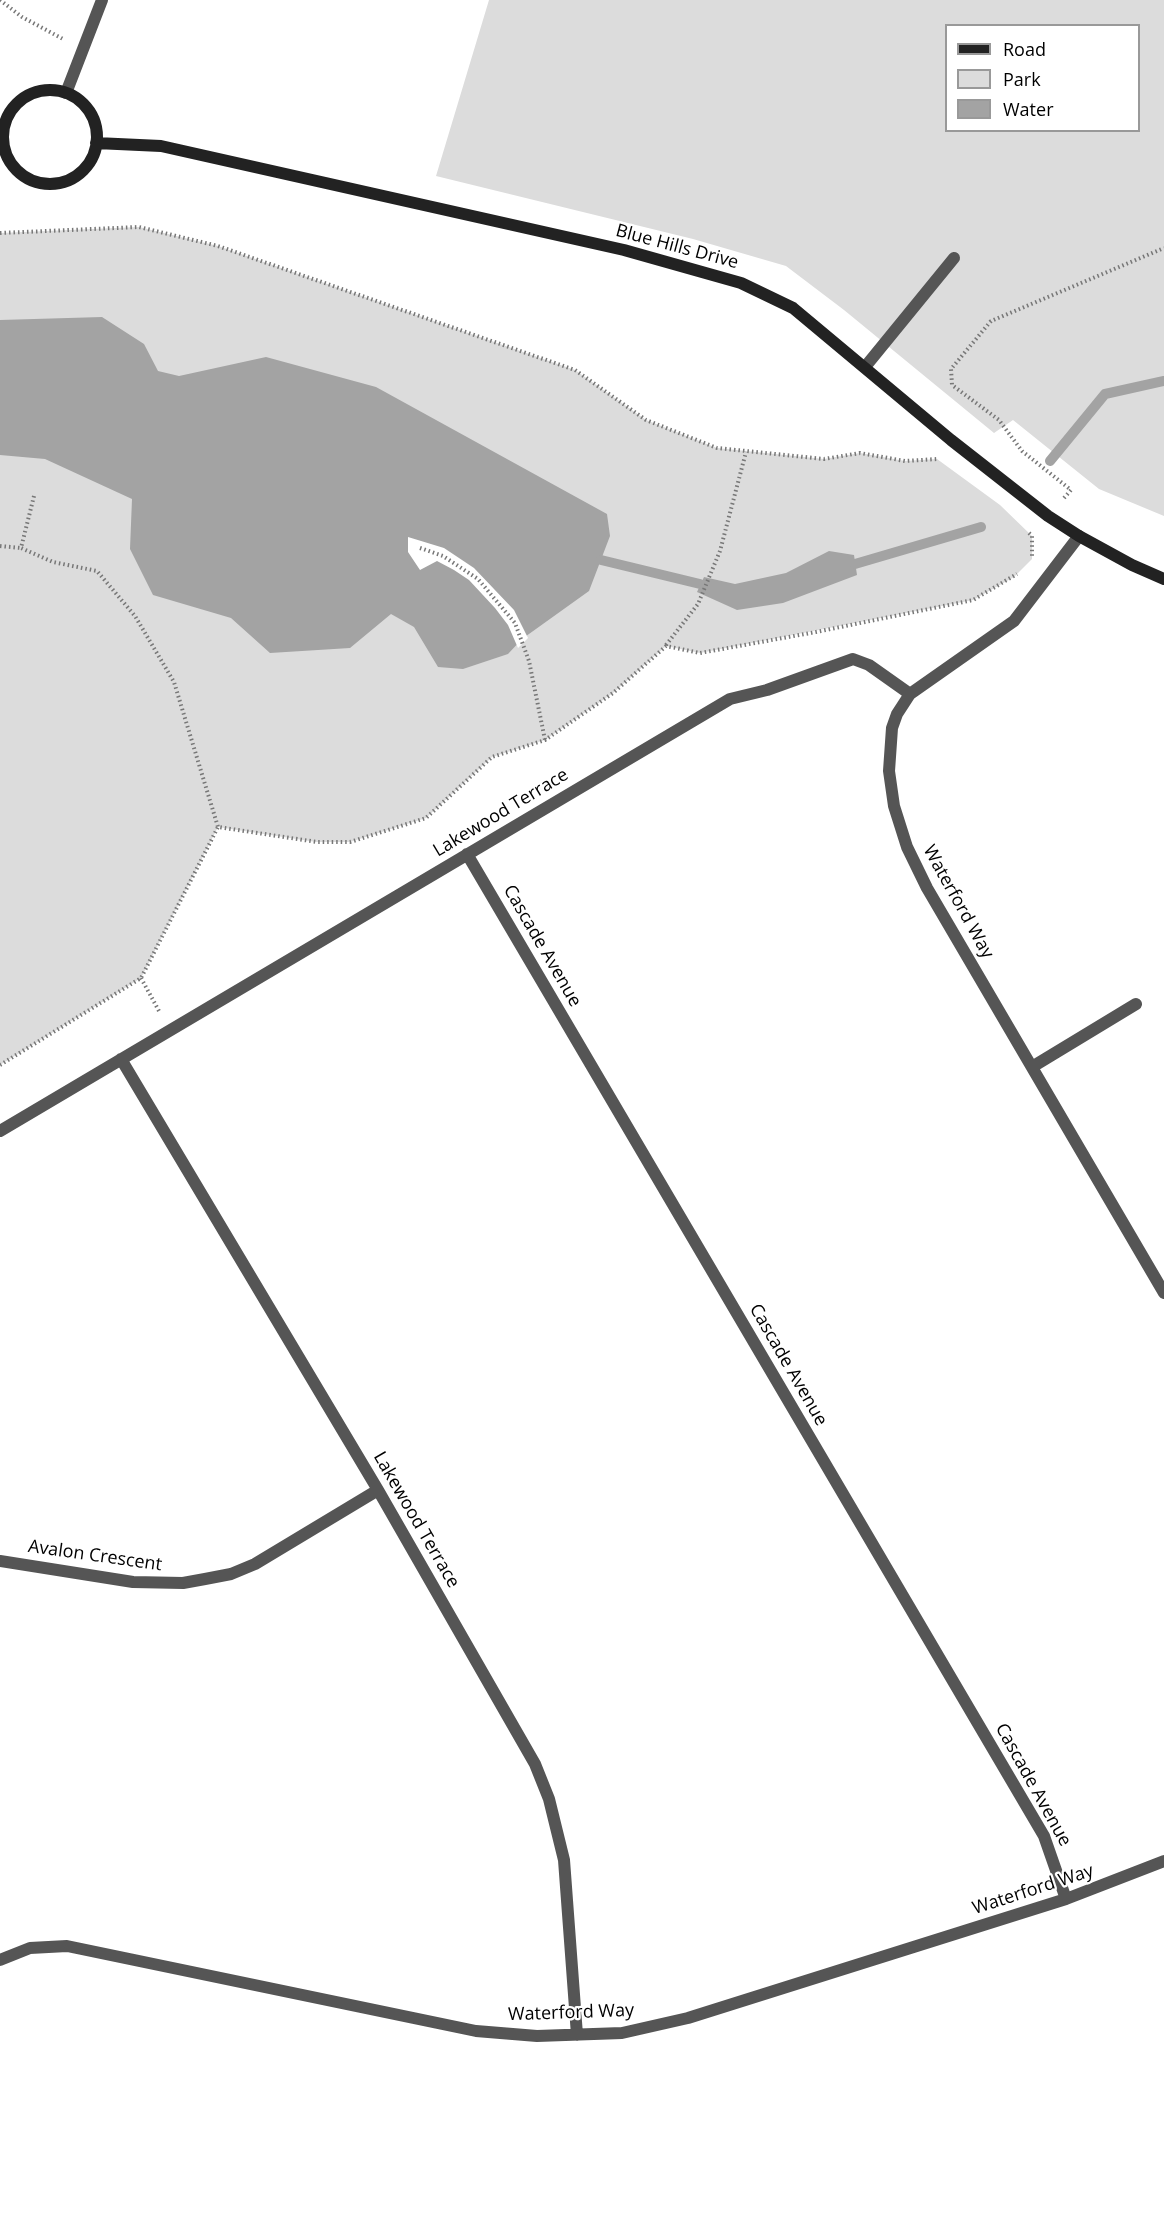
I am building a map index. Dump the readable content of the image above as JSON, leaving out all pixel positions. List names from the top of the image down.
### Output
{
  "streets": {
    "street": [
      "Blue Hills Drive",
      "Lakewood Terrace",
      "Waterford Way",
      "Cascade Avenue",
      "Avalon Crescent"
    ]
  },
  "crossings": [
    ["Blue Hills Drive", "Waterford Way"],
    ["Lakewood Terrace", "Waterford Way"],
    ["Lakewood Terrace", "Cascade Avenue"],
    ["Lakewood Terrace", "Avalon Crescent"],
    ["Waterford Way", "Cascade Avenue"]
  ],
  "legend": ["Road", "Park", "Water"]
}
